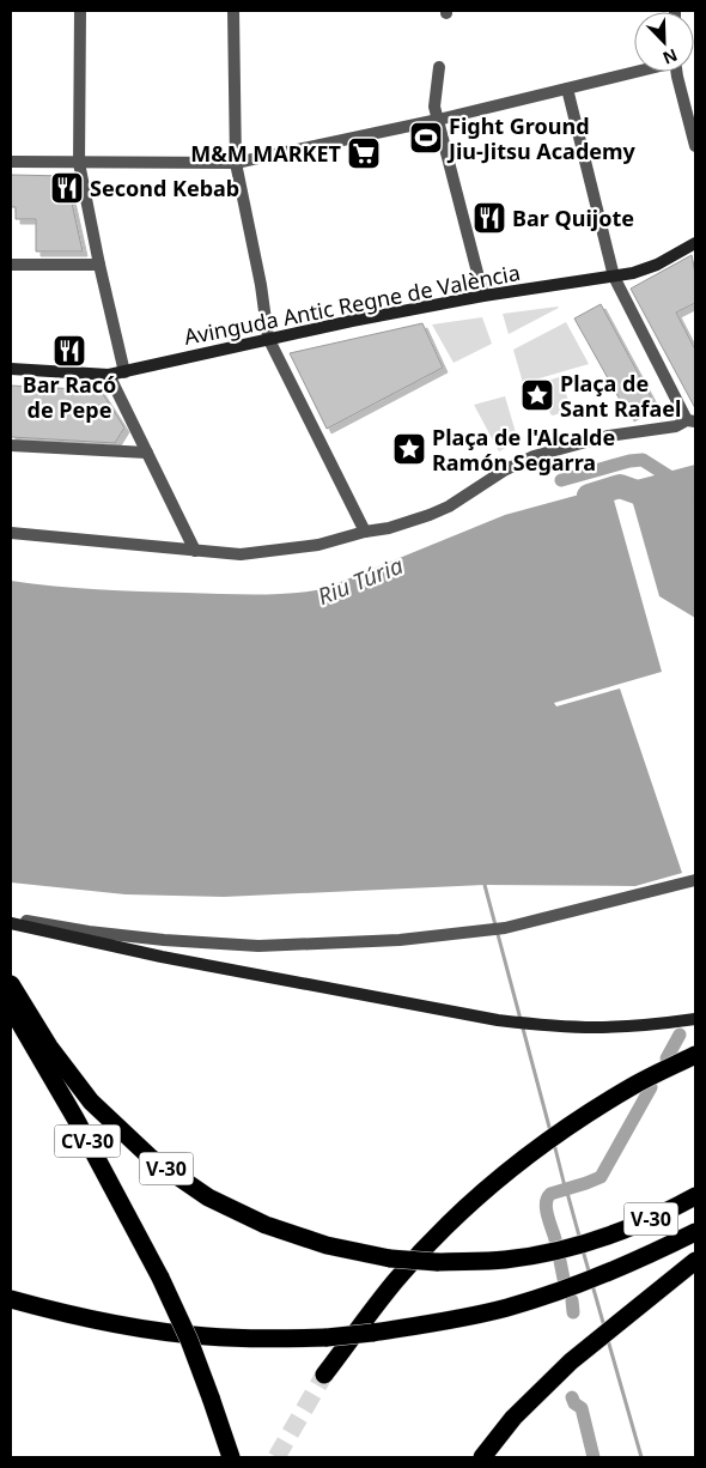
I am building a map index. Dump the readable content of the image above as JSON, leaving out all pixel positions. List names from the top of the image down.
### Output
{
  "streets": {
    "highway": ["CV-30", "V-30"],
    "street": ["Avinguda Antic Regne de València"]
  },
  "water": ["Riu Túria"],
  "places": {
    "sports": ["Fight Ground Jiu-Jitsu Academy"],
    "supermarket": ["M&M MARKET"],
    "restaurant": ["Second Kebab", "Bar Quijote", "Bar Racó de Pepe"],
    "place": ["Plaça de Sant Rafael", "Plaça de l'Alcalde Ramón Segarra"]
  },
  "north": "bottom right"
}
